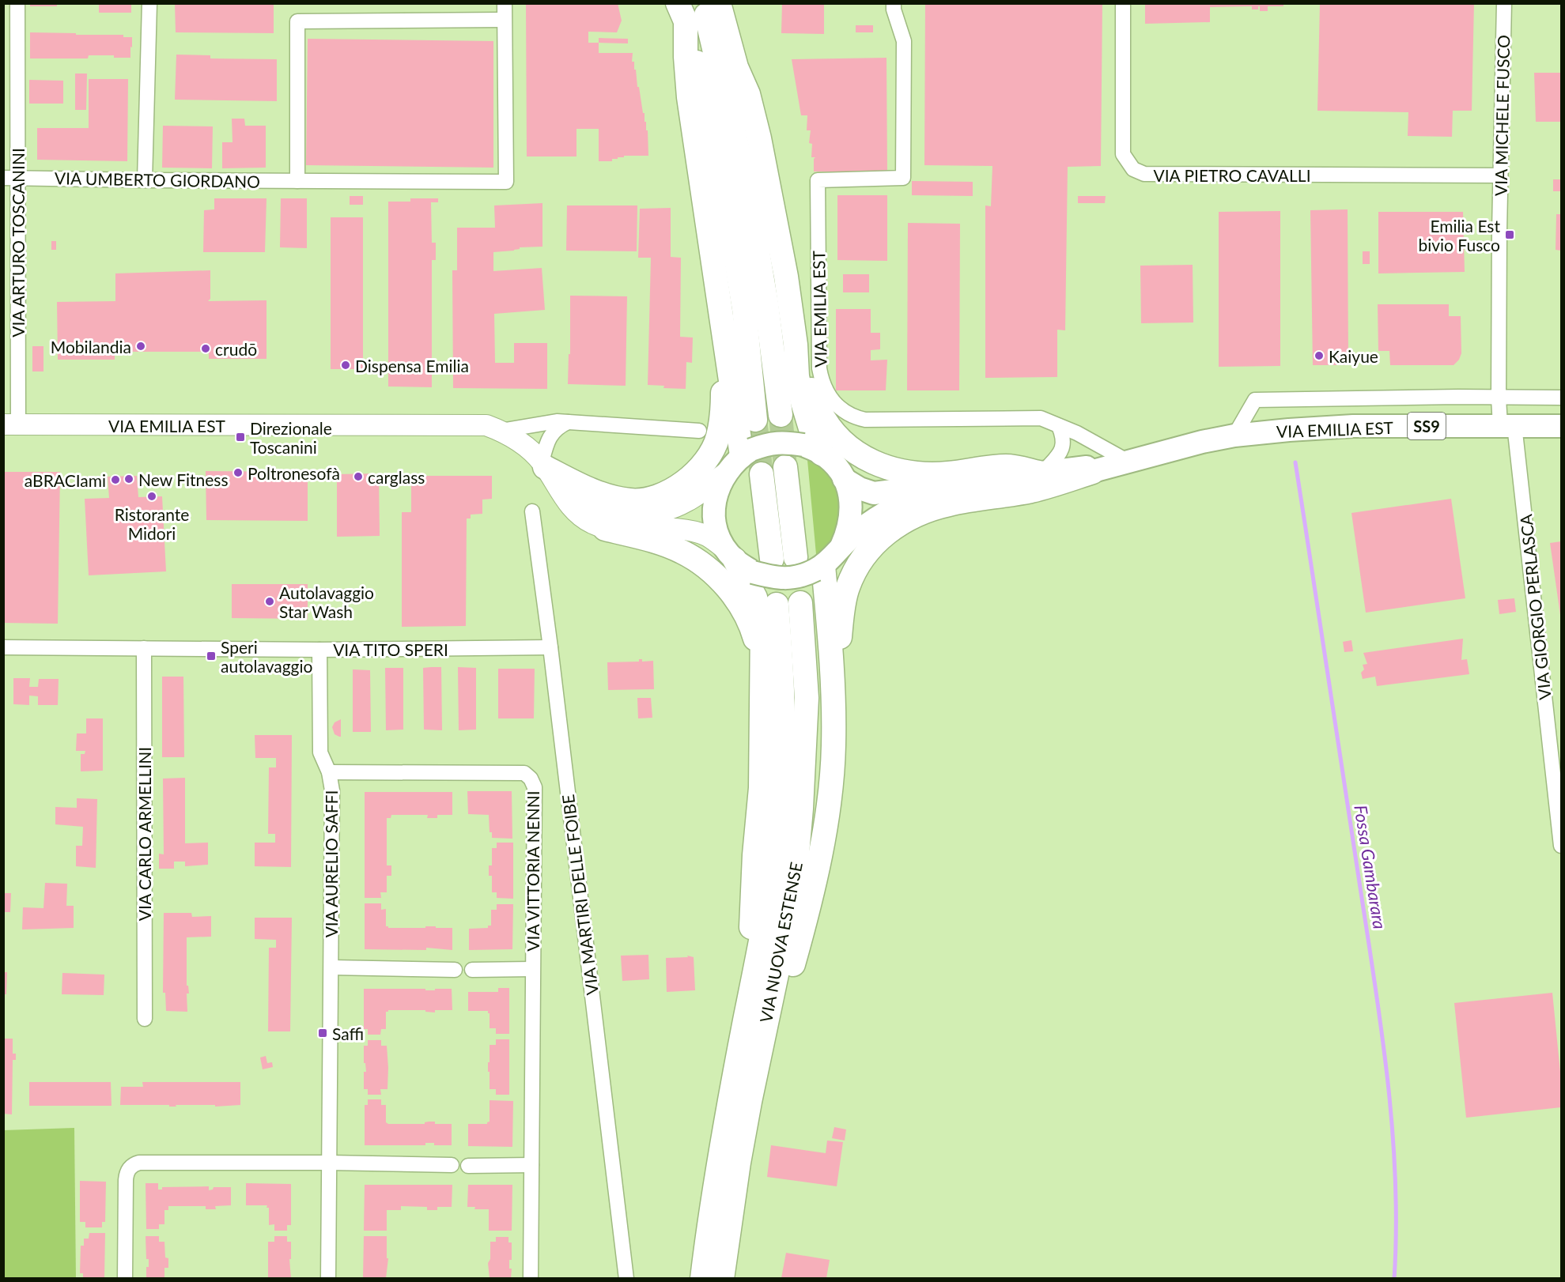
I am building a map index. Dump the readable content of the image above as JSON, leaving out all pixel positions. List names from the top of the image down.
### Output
{
  "streets": {
    "highway": ["VIA NUOVA ESTENSE"],
    "main road": ["VIA EMILIA EST", "SS9"],
    "street": [
      "VIA MICHELE FUSCO",
      "VIA PIETRO CAVALLI",
      "VIA UMBERTO GIORDANO",
      "VIA ARTURO TOSCANINI",
      "VIA GIORGIO PERLASCA",
      "VIA TITO SPERI",
      "VIA CARLO ARMELLINI",
      "VIA AURELIO SAFFI",
      "VIA VITTORIA NENNI",
      "VIA MARTIRI DELLE FOIBE"
    ]
  },
  "crossings": [
    ["VIA MICHELE FUSCO", "VIA PIETRO CAVALLI"],
    ["VIA MICHELE FUSCO", "VIA EMILIA EST"],
    ["VIA MICHELE FUSCO", "VIA GIORGIO PERLASCA"],
    ["VIA UMBERTO GIORDANO", "VIA ARTURO TOSCANINI"],
    ["VIA ARTURO TOSCANINI", "VIA EMILIA EST"],
    ["VIA EMILIA EST", "VIA GIORGIO PERLASCA"],
    ["VIA TITO SPERI", "VIA CARLO ARMELLINI"],
    ["VIA TITO SPERI", "VIA AURELIO SAFFI"],
    ["VIA TITO SPERI", "VIA MARTIRI DELLE FOIBE"],
    ["VIA AURELIO SAFFI", "VIA VITTORIA NENNI"]
  ],
  "water": ["Fossa Gambarara"],
  "places": {
    "transit": [
      "Emilia Est bivio Fusco",
      "Direzionale Toscanini",
      "Speri autolavaggio",
      "Saffi"
    ],
    "other": [
      "Mobilandia",
      "crudō",
      "Kaiyue",
      "Dispensa Emilia",
      "Poltronesofà",
      "carglass",
      "New Fitness",
      "aBRACIami",
      "Ristorante Midori",
      "Autolavaggio Star Wash"
    ]
  }
}
